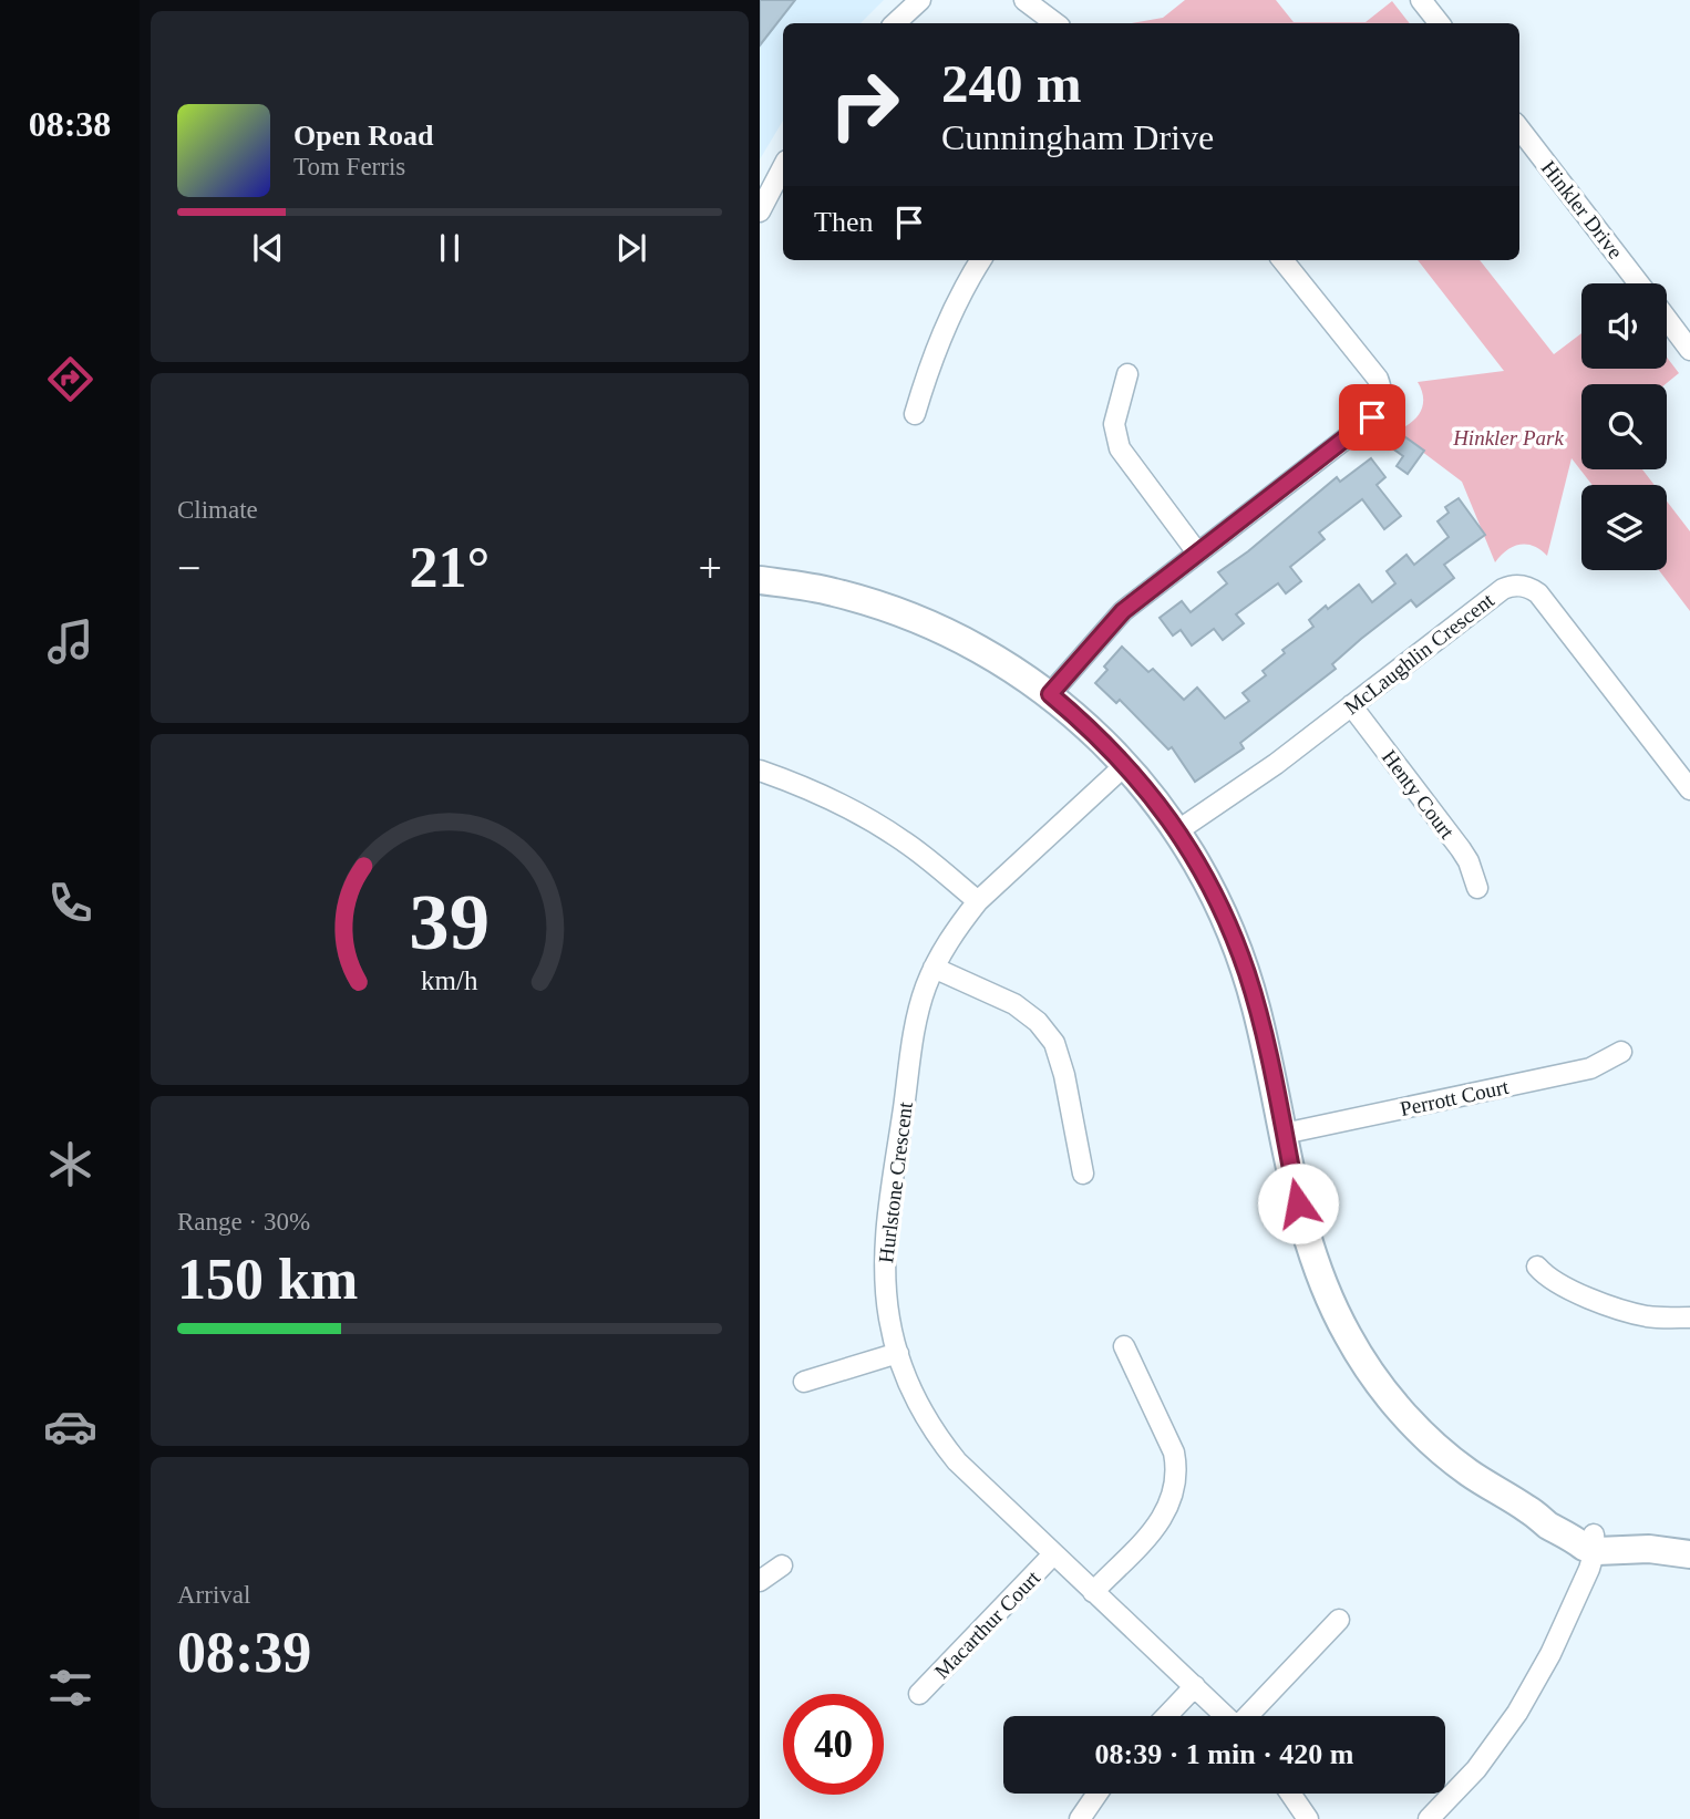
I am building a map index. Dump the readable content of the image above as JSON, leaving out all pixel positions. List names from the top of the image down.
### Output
{
  "streets": {
    "street": [
      "Hinkler Drive",
      "McLaughlin Crescent",
      "Henty Court",
      "Perrott Court",
      "Hurlstone Crescent",
      "Macarthur Court"
    ]
  },
  "crossings": [
    ["McLaughlin Crescent", "Henty Court"],
    ["Hurlstone Crescent", "Macarthur Court"]
  ],
  "parks": ["Hinkler Park"],
  "page": {
    "tabs": "08:38",
    "turn": ["240 m", "Cunningham Drive"],
    "song": ["Open Road", "Tom Ferris"],
    "then": "Then",
    "tile": [
      "Climate",
      ["Range · 30%", "150 km"],
      ["Arrival", "08:39"]
    ],
    "heat": ["−", "21°", "+"],
    "limit": "40",
    "trip": "08:39 · 1 min · 420 m",
    "gauge": ["39", "km/h"]
  }
}
